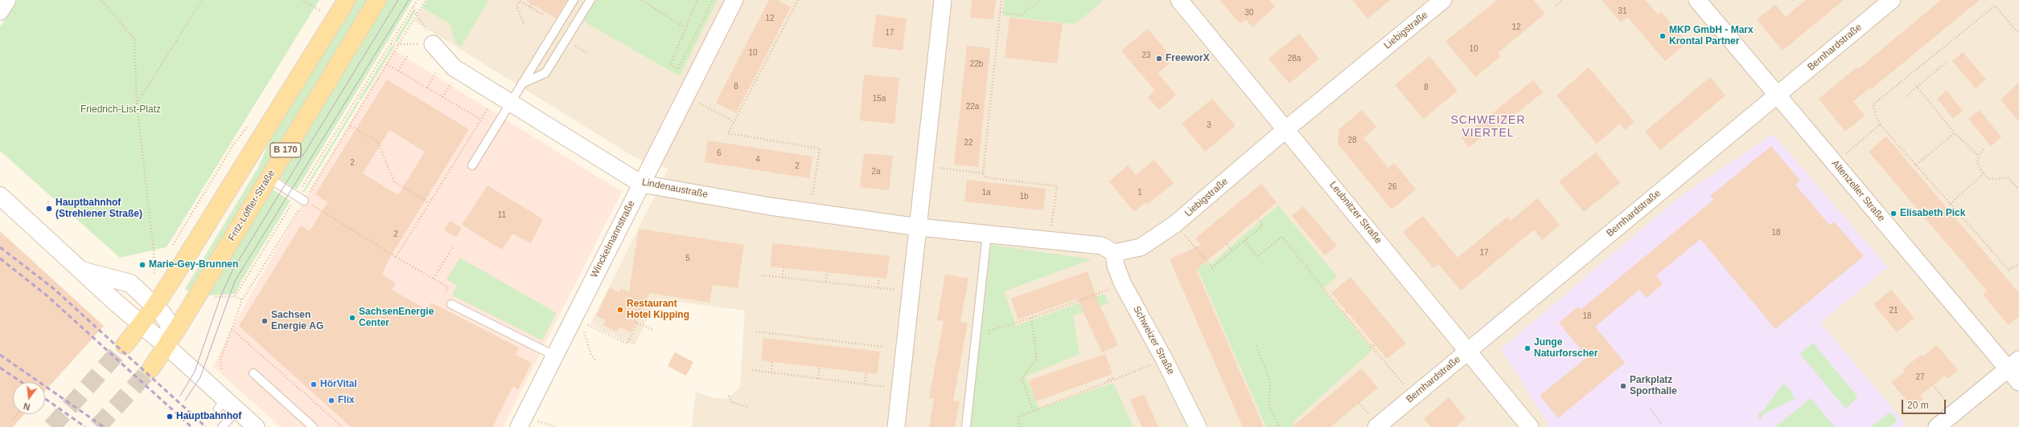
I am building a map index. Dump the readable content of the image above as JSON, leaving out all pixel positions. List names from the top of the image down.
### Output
{
  "streets": {
    "main road": ["B 170", "Fritz-Löffler-Straße"],
    "street": [
      "Liebigstraße",
      "Bernhardstraße",
      "Lindenaustraße",
      "Altenzeller Straße",
      "Leubnitzer Straße",
      "Winckelmannstraße",
      "Schweizer Straße"
    ]
  },
  "crossings": [
    ["Liebigstraße", "Leubnitzer Straße"],
    ["Liebigstraße", "Schweizer Straße"],
    ["Bernhardstraße", "Altenzeller Straße"],
    ["Bernhardstraße", "Leubnitzer Straße"],
    ["B 170", "Fritz-Löffler-Straße"],
    ["Lindenaustraße", "Winckelmannstraße"]
  ],
  "districts": ["SCHWEIZER VIERTEL"],
  "parks": ["Friedrich-List-Platz"],
  "places": [
    "MKP GmbH - Marx Krontal Partner",
    "FreeworX",
    "Hauptbahnhof (Strehlener Straße)",
    "Elisabeth Pick",
    "Marie-Gey-Brunnen",
    "Restaurant Hotel Kipping",
    "SachsenEnergie Center",
    "Sachsen Energie AG",
    "Junge Naturforscher",
    "HörVital",
    "Parkplatz Sporthalle",
    "Flix",
    "Hauptbahnhof"
  ],
  "house_numbers": [
    "31",
    "30",
    "12",
    "12",
    "17",
    "10",
    "10",
    "23",
    "28a",
    "22b",
    "8",
    "8",
    "15a",
    "22a",
    "3",
    "28",
    "22",
    "6",
    "4",
    "2",
    "2",
    "2a",
    "26",
    "1a",
    "1",
    "1b",
    "11",
    "18",
    "2",
    "17",
    "5",
    "21",
    "18",
    "27"
  ],
  "scale_bar": "20 m",
  "north": "bottom"
}
